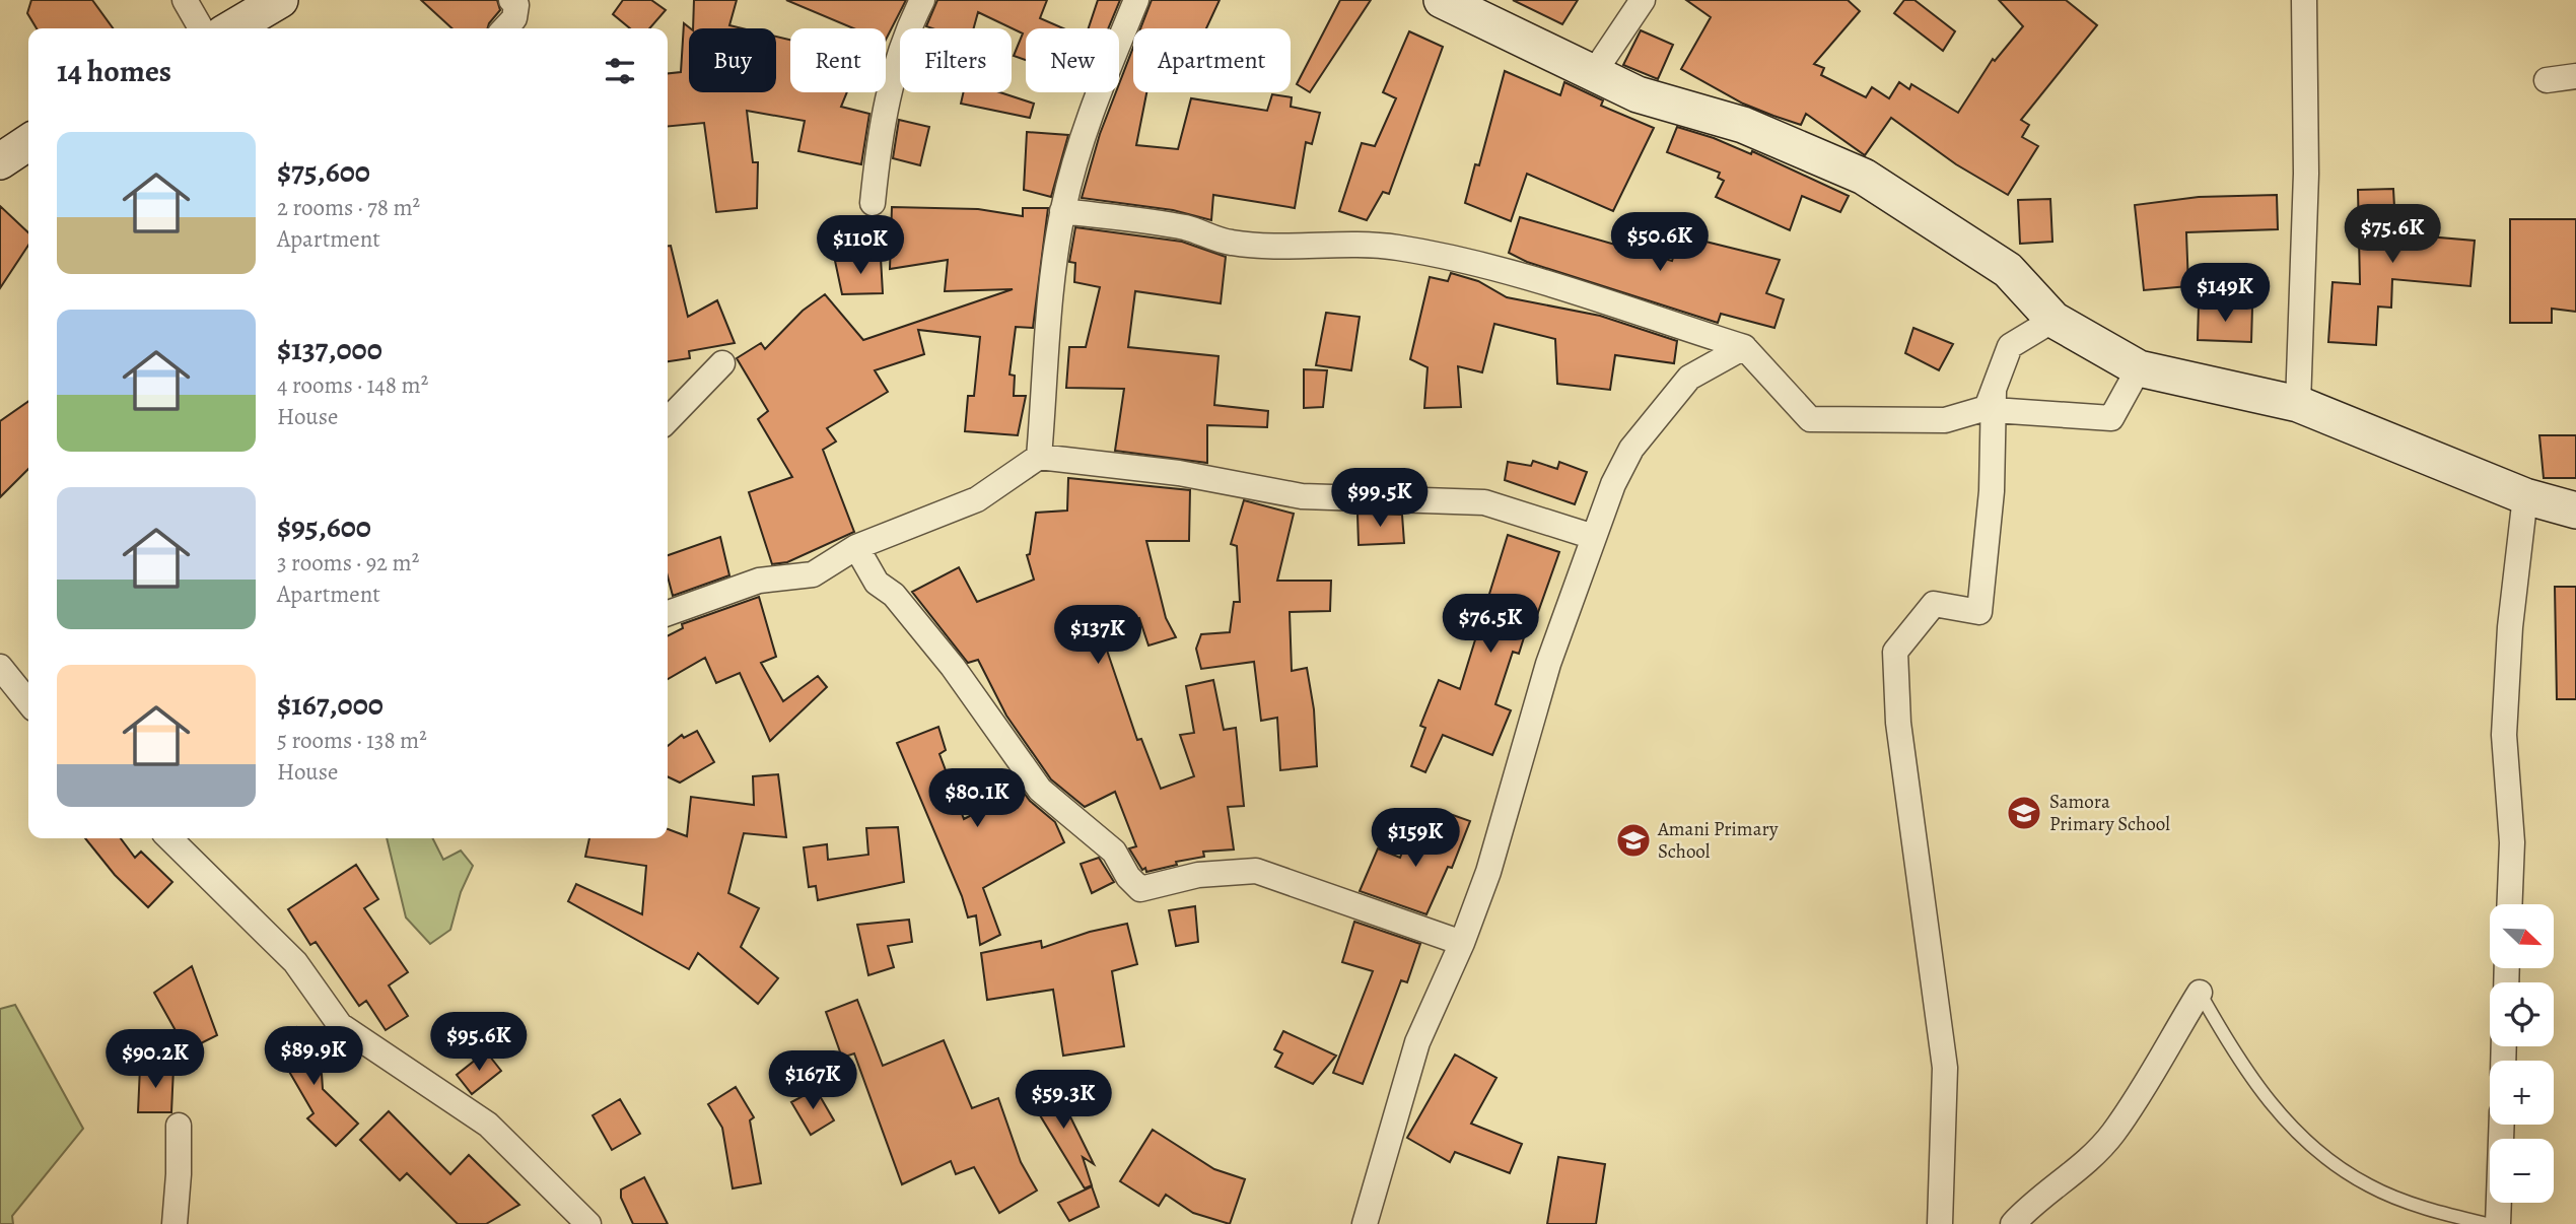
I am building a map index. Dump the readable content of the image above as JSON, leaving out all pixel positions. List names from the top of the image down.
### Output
{
  "places": {
    "school or university": ["Samora Primary School", "Amani Primary School"]
  },
  "north": "bottom right",
  "page": {
    "chip": [
      "Buy",
      "Rent",
      "Filters",
      "New",
      "Apartment"
    ],
    "heading": "14 homes",
    "list": [
      {
        "name": "$75,600",
        "note": "2 rooms · 78 m² · Apartment"
      },
      {
        "name": "$137,000",
        "note": "4 rooms · 148 m² · House"
      },
      {
        "name": "$95,600",
        "note": "3 rooms · 92 m² · Apartment"
      },
      {
        "name": "$167,000",
        "note": "5 rooms · 138 m² · House"
      }
    ],
    "price": [
      "$75.6K",
      "$50.6K",
      "$110K",
      "$149K",
      "$99.5K",
      "$76.5K",
      "$137K",
      "$80.1K",
      "$159K",
      "$95.6K",
      "$89.9K",
      "$90.2K",
      "$167K",
      "$59.3K"
    ],
    "map_buttons": ["+", "−"]
  }
}
